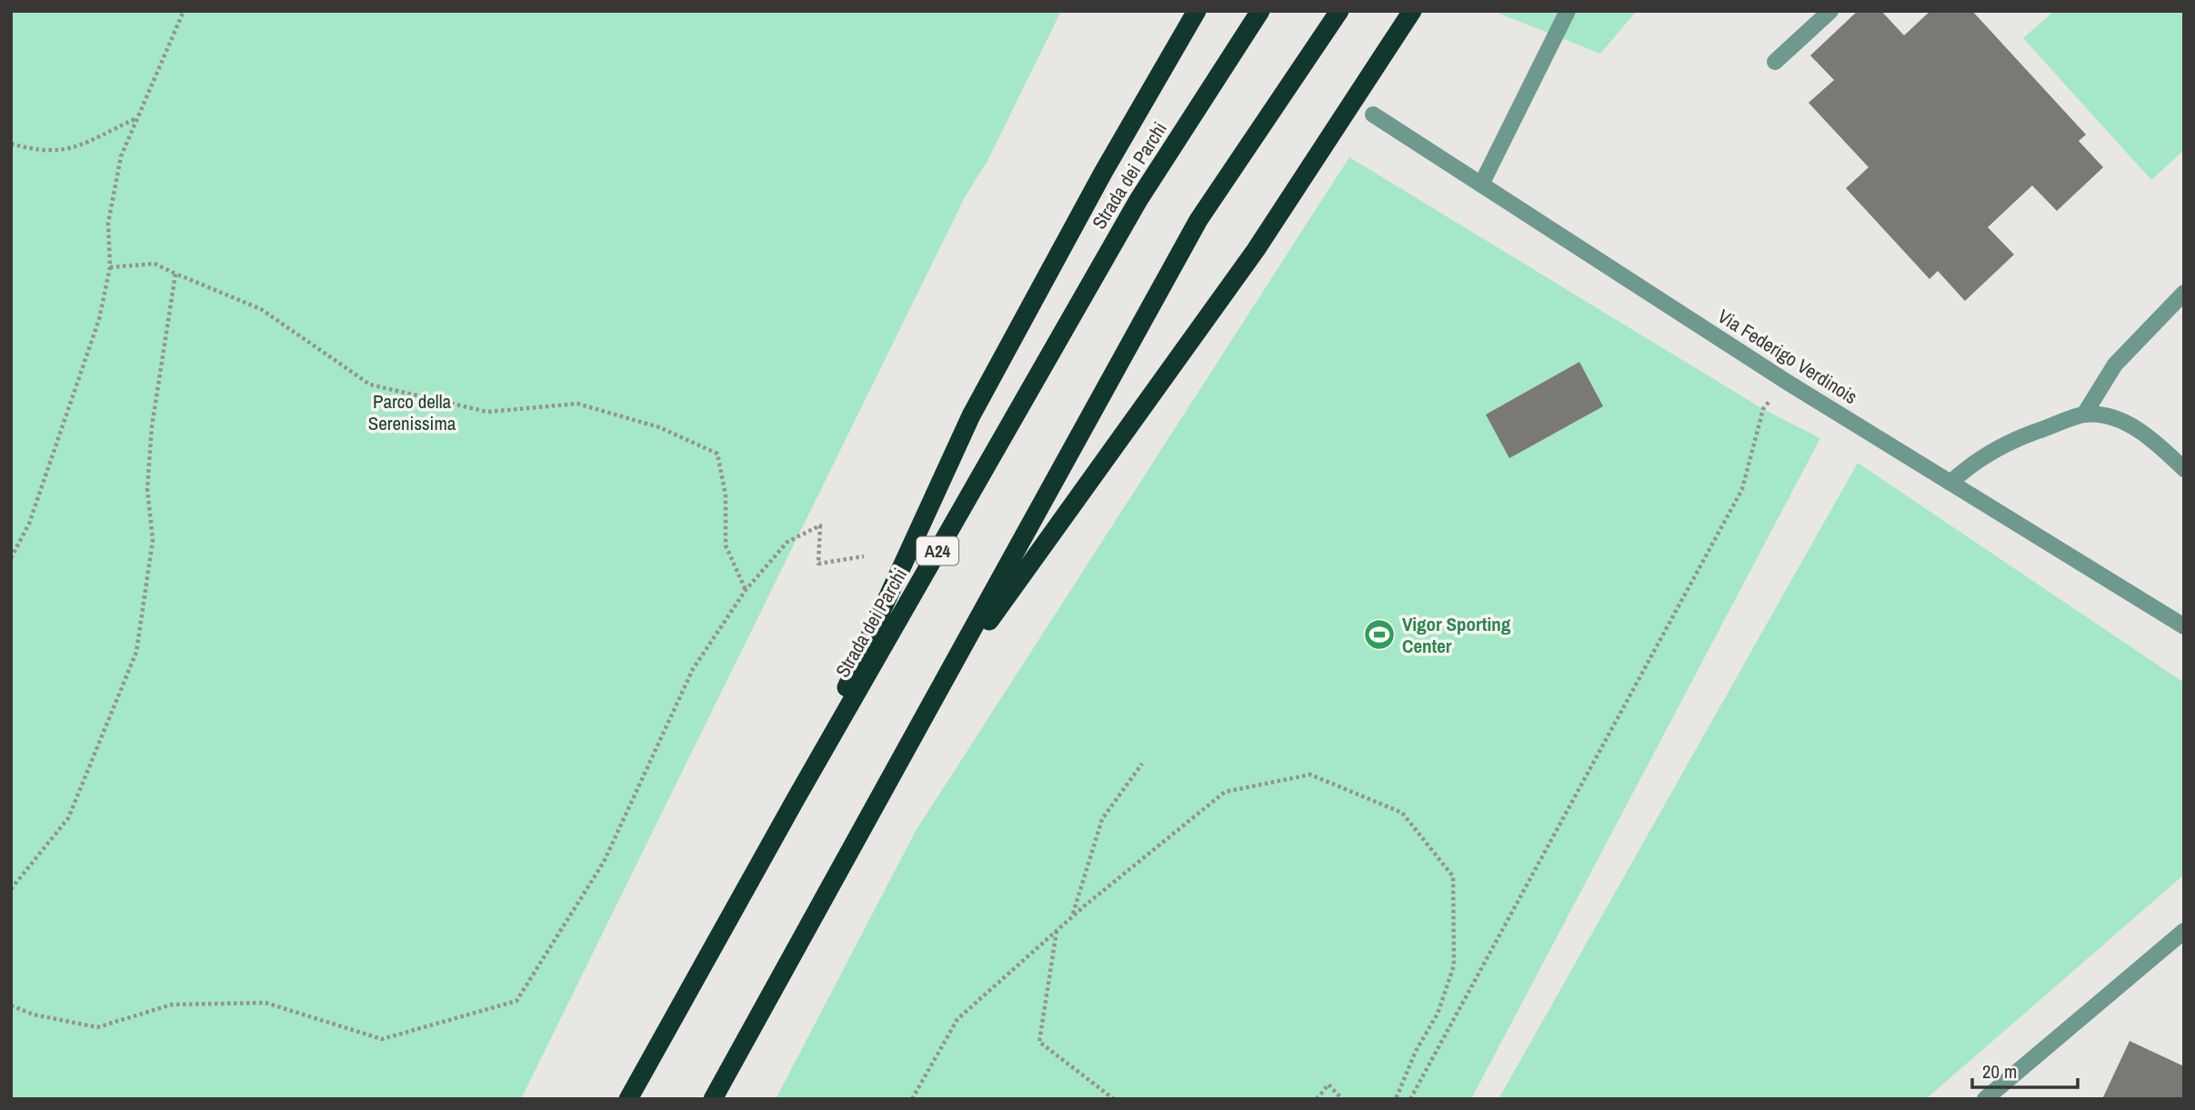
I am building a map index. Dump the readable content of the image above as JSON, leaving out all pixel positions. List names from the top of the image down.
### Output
{
  "streets": {
    "highway": ["Strada dei Parchi", "A24"],
    "street": ["Via Federigo Verdinois"]
  },
  "parks": ["Parco della Serenissima"],
  "places": {
    "sports": ["Vigor Sporting Center"]
  },
  "scale_bar": "20 m"
}
